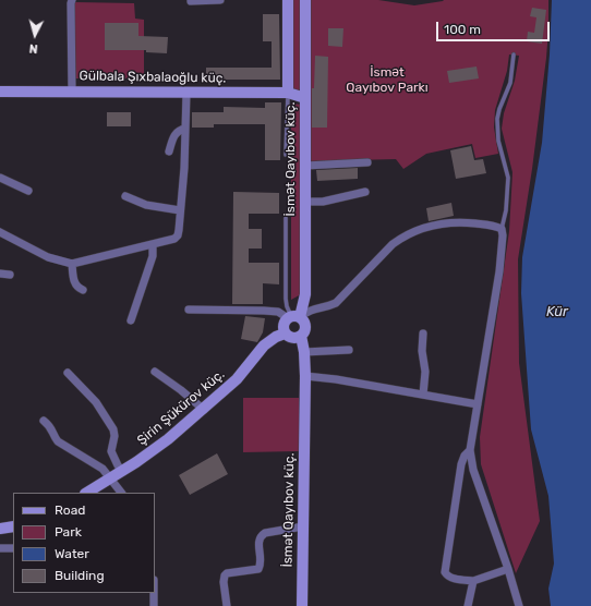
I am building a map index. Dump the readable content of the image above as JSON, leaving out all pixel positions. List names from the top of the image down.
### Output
{
  "streets": {
    "street": ["Gülbala Şıxbalaoğlu küç.", "İsmət Qayıbov küç.", "Şirin Şükürov küç."]
  },
  "crossings": [
    ["Gülbala Şıxbalaoğlu küç.", "İsmət Qayıbov küç."],
    ["İsmət Qayıbov küç.", "Şirin Şükürov küç."]
  ],
  "water": ["Kür"],
  "parks": ["İsmət Qayıbov Parkı"],
  "legend": [
    "Road",
    "Park",
    "Water",
    "Building"
  ],
  "scale_bar": "100 m",
  "north": "bottom"
}
